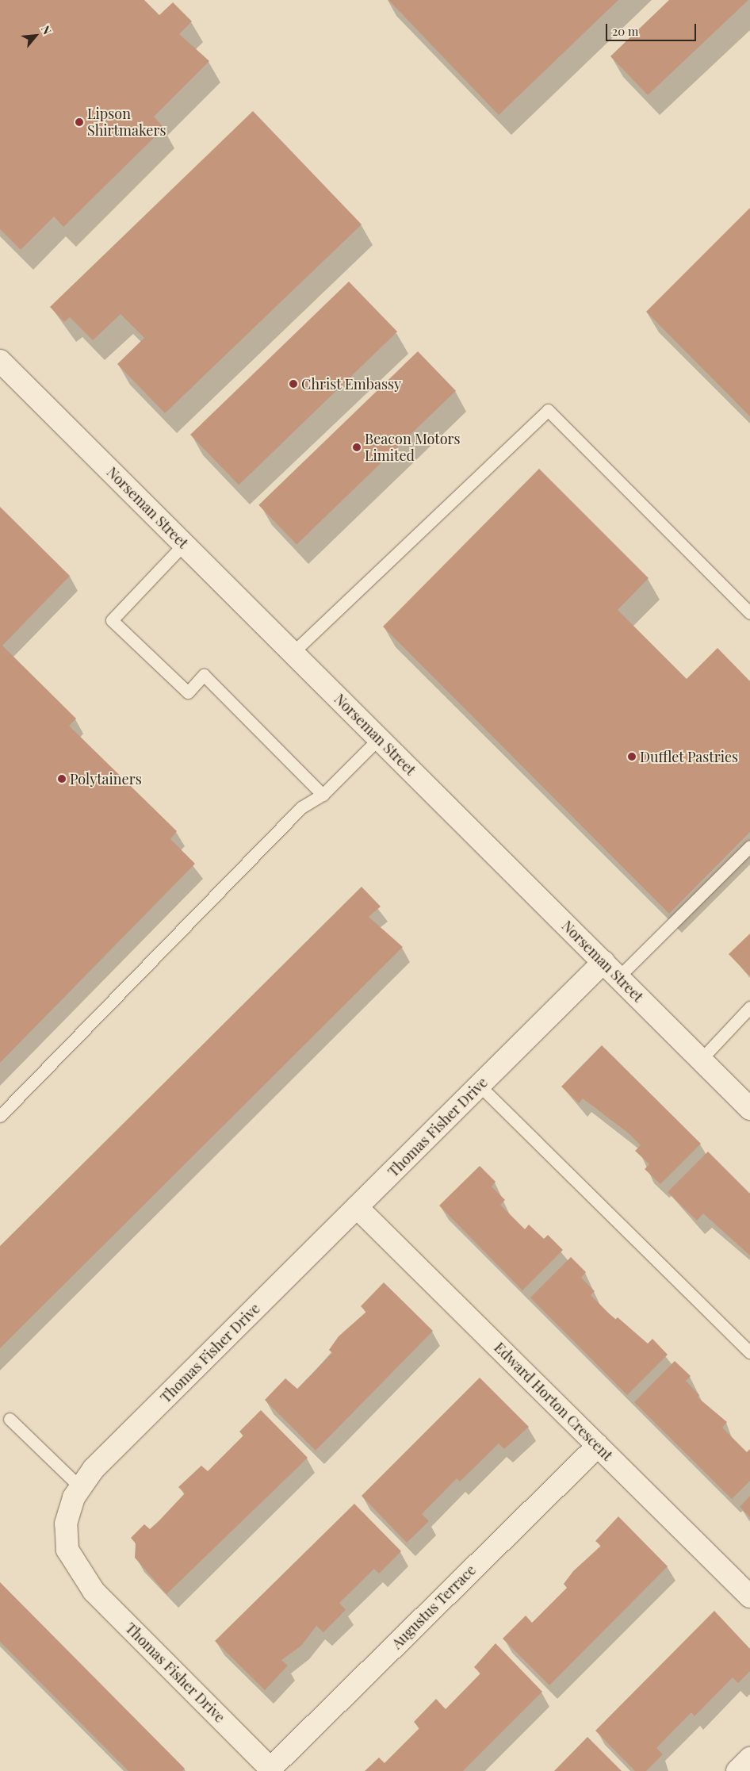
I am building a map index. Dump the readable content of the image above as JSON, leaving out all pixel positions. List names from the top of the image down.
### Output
{
  "streets": {
    "street": [
      "Norseman Street",
      "Thomas Fisher Drive",
      "Edward Horton Crescent",
      "Augustus Terrace"
    ]
  },
  "crossings": [
    ["Norseman Street", "Thomas Fisher Drive"],
    ["Thomas Fisher Drive", "Edward Horton Crescent"],
    ["Thomas Fisher Drive", "Augustus Terrace"],
    ["Edward Horton Crescent", "Augustus Terrace"]
  ],
  "places": [
    "Lipson Shirtmakers",
    "Christ Embassy",
    "Beacon Motors Limited",
    "Dufflet Pastries",
    "Polytainers"
  ],
  "scale_bar": "20 m",
  "north": "top right"
}
